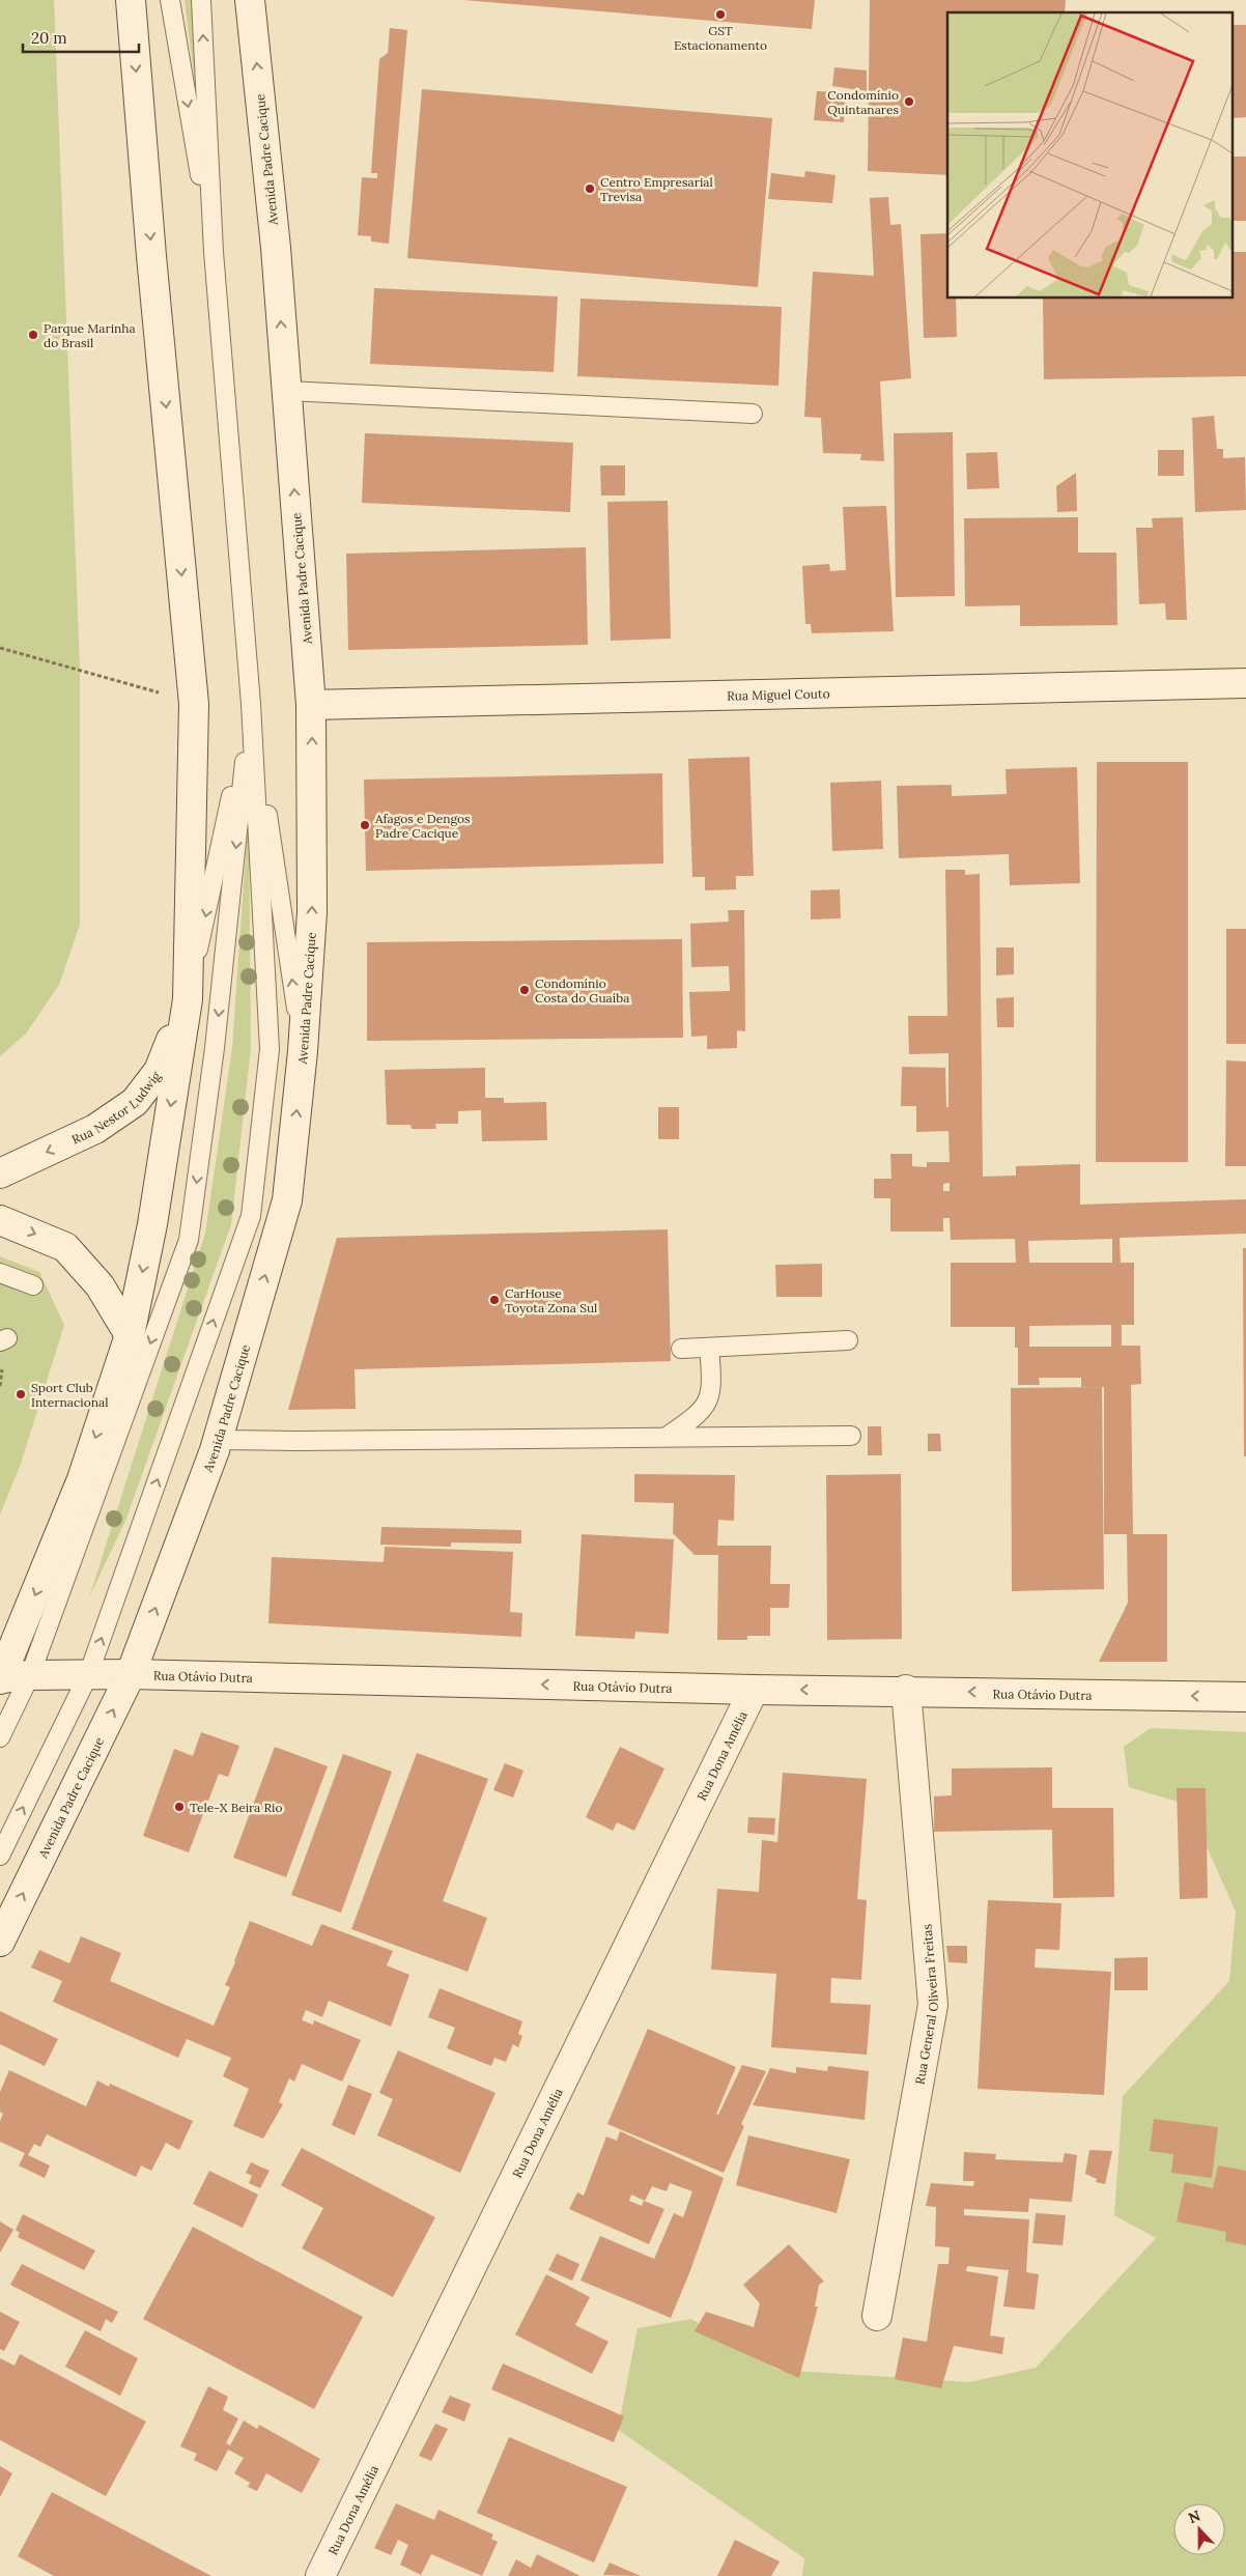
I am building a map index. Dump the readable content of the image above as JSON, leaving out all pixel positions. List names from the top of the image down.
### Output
{
  "streets": {
    "street": [
      "Avenida Padre Cacique",
      "Rua Miguel Couto",
      "Rua Nestor Ludwig",
      "Rua Otávio Dutra",
      "Rua Dona Amélia",
      "Rua General Oliveira Freitas"
    ]
  },
  "crossings": [
    ["Avenida Padre Cacique", "Rua Miguel Couto"],
    ["Avenida Padre Cacique", "Rua Otávio Dutra"],
    ["Rua Otávio Dutra", "Rua Dona Amélia"],
    ["Rua Otávio Dutra", "Rua General Oliveira Freitas"]
  ],
  "one_way": ["Rua Nestor Ludwig", "Rua Otávio Dutra"],
  "places": [
    "GST Estacionamento",
    "Condomínio Quintanares",
    "Centro Empresarial Trevisa",
    "Parque Marinha do Brasil",
    "Afagos e Dengos Padre Cacique",
    "Condomínio Costa do Guaíba",
    "CarHouse Toyota Zona Sul",
    "Sport Club Internacional",
    "Tele-X Beira Rio"
  ],
  "scale_bar": "20 m",
  "north": "top"
}
